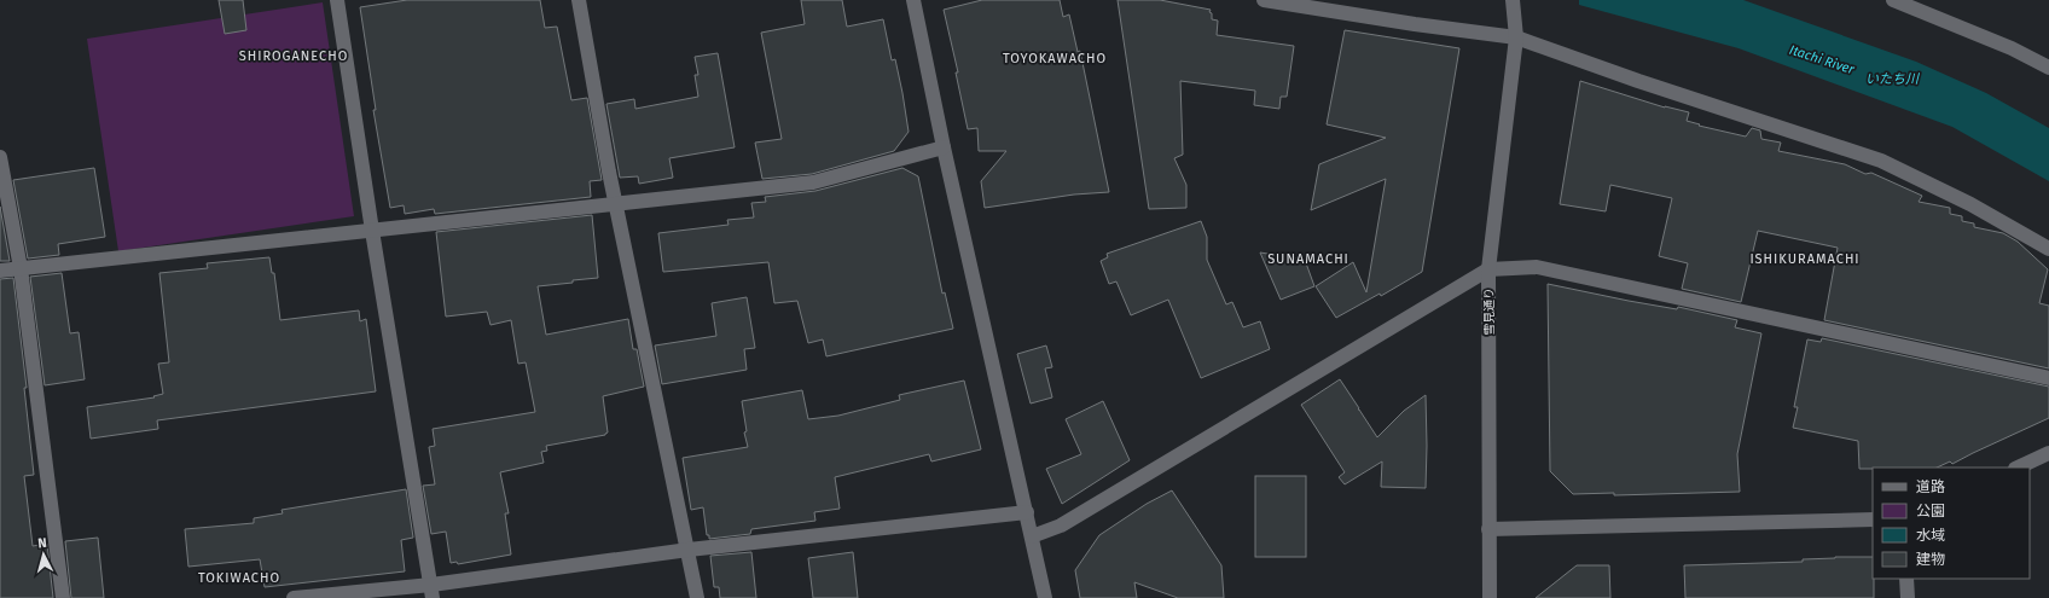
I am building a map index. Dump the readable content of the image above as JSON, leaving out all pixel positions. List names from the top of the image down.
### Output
{
  "streets": {
    "street": ["雪見通り"]
  },
  "districts": [
    "SHIROGANECHO",
    "TOYOKAWACHO",
    "SUNAMACHI",
    "ISHIKURAMACHI",
    "TOKIWACHO"
  ],
  "water": ["Itachi River", "いたち川"],
  "legend": [
    "道路",
    "公園",
    "水域",
    "建物"
  ],
  "north": "top"
}
